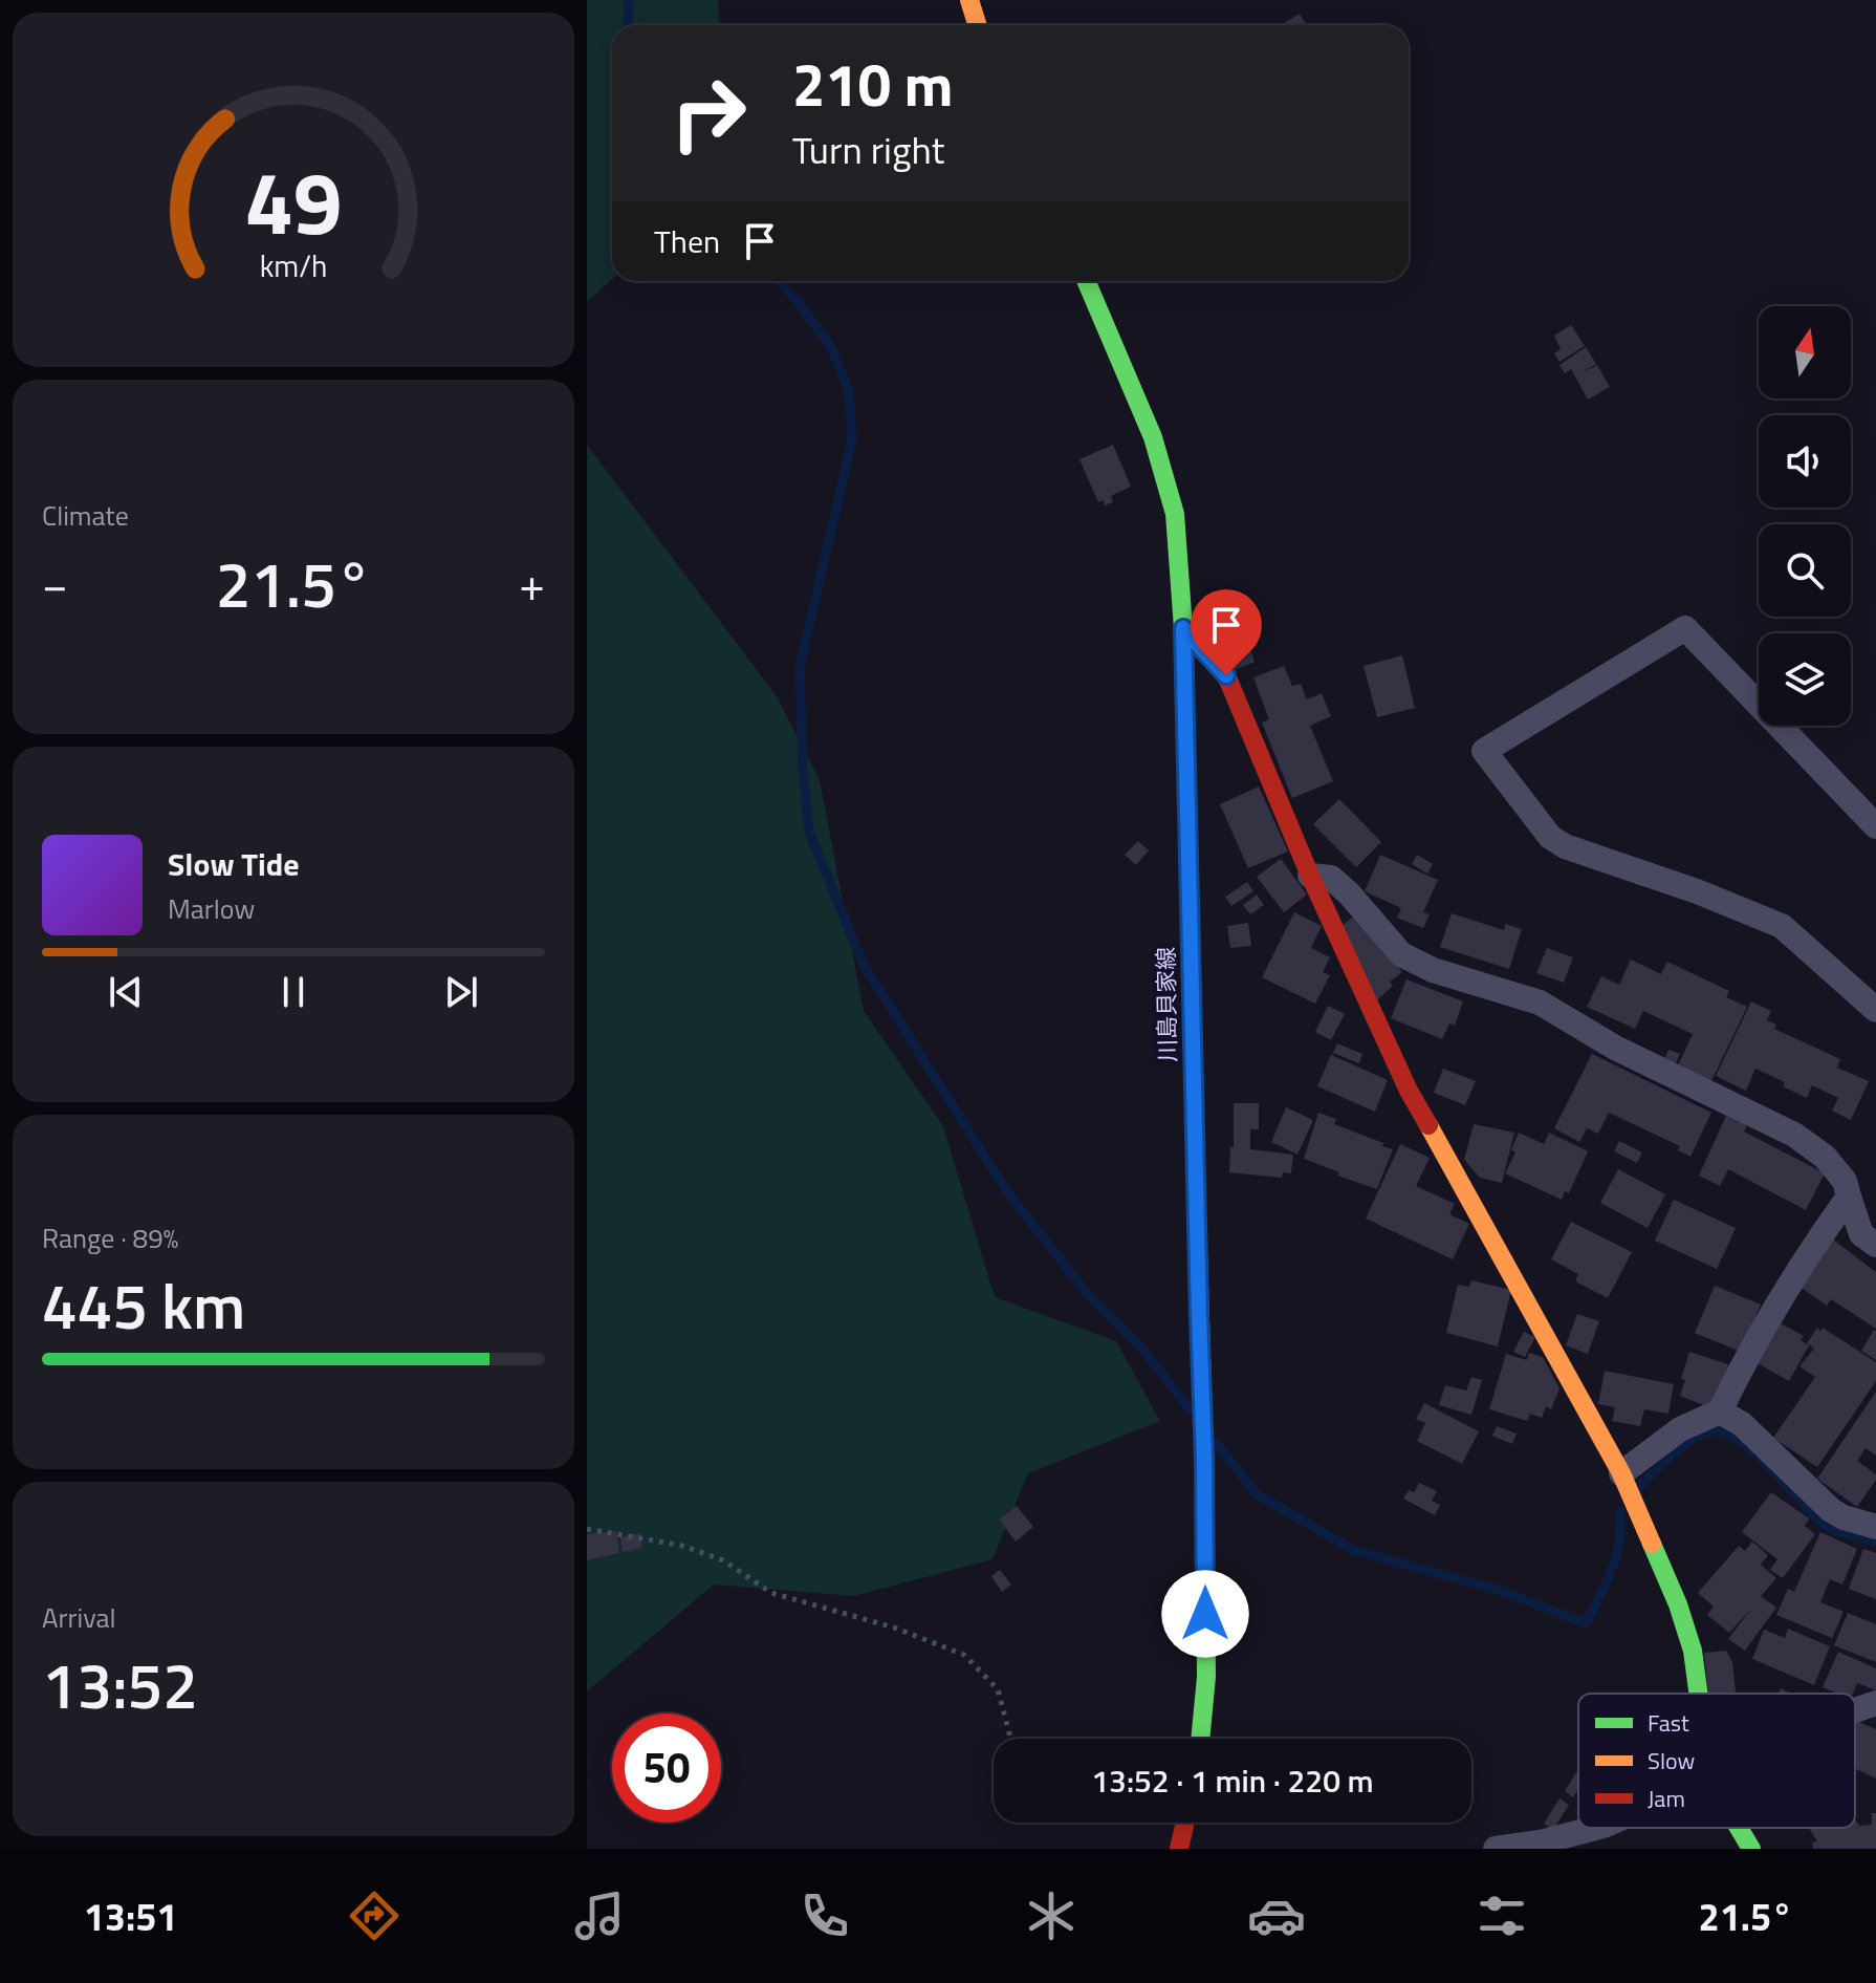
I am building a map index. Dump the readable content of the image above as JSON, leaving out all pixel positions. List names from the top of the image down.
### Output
{
  "streets": {
    "main road": ["川島貝家線"]
  },
  "legend": ["Fast", "Slow", "Jam"],
  "north": "top",
  "page": {
    "turn": ["210 m", "Turn right"],
    "then": "Then",
    "tile": [
      "Climate",
      ["Range · 89%", "445 km"],
      ["Arrival", "13:52"]
    ],
    "heat": ["−", "21.5°", "+"],
    "song": ["Slow Tide", "Marlow"],
    "limit": "50",
    "trip": "13:52 · 1 min · 220 m",
    "tabs": ["13:51", "21.5°"],
    "gauge": ["49", "km/h"]
  }
}
